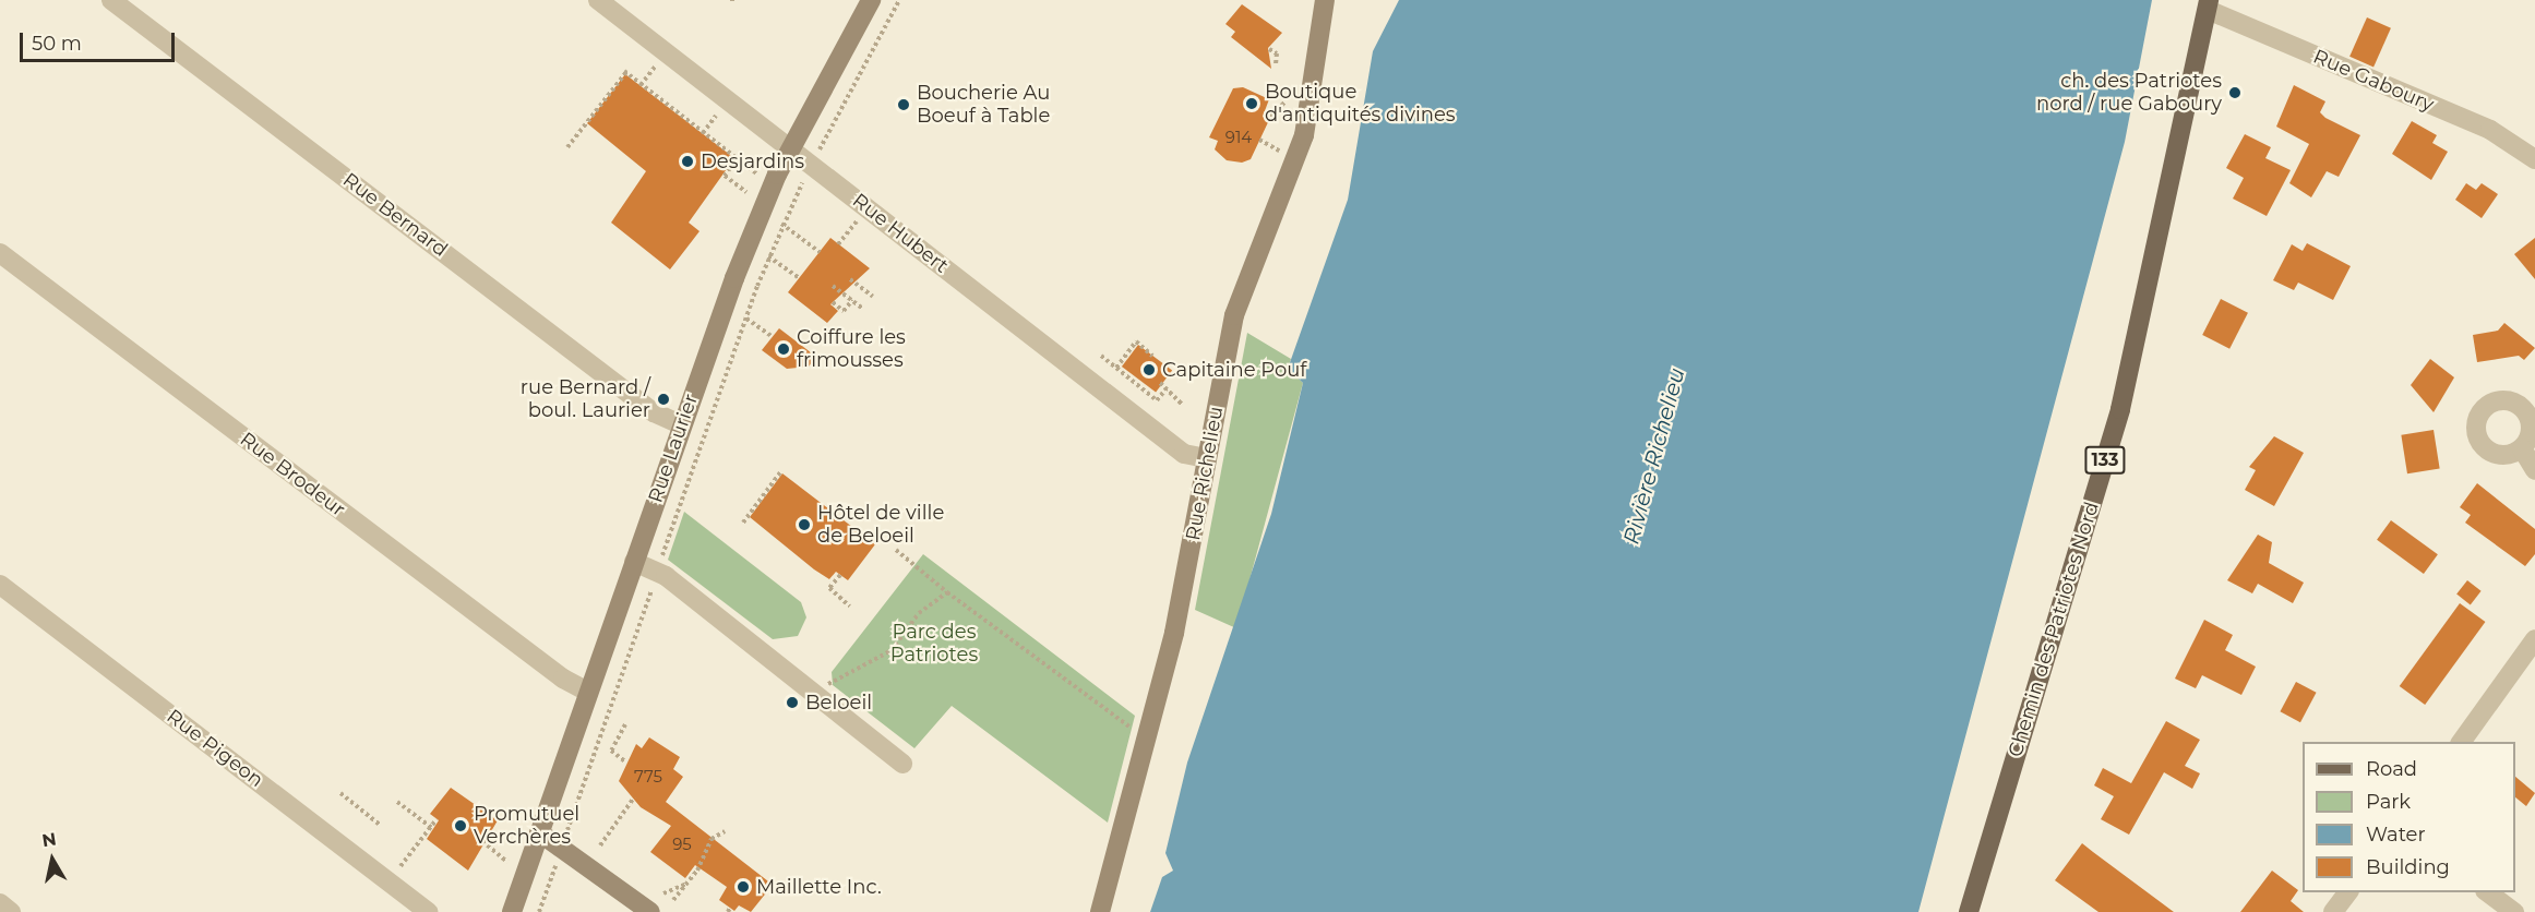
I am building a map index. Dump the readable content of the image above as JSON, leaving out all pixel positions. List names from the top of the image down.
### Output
{
  "streets": {
    "main road": ["133", "Chemin des Patriotes Nord"],
    "street": [
      "Rue Gaboury",
      "Rue Bernard",
      "Rue Hubert",
      "Rue Laurier",
      "Rue Richelieu",
      "Rue Brodeur",
      "Rue Pigeon"
    ]
  },
  "crossings": [
    ["Rue Gaboury", "Chemin des Patriotes Nord"],
    ["Rue Bernard", "Rue Laurier"],
    ["Rue Hubert", "Rue Laurier"],
    ["Rue Hubert", "Rue Richelieu"],
    ["Rue Laurier", "Rue Brodeur"]
  ],
  "water": ["Rivière Richelieu"],
  "parks": ["Parc des Patriotes"],
  "places": [
    "ch. des Patriotes nord / rue Gaboury",
    "Boutique d'antiquités divines",
    "Boucherie Au Boeuf à Table",
    "Desjardins",
    "Coiffure les frimousses",
    "Capitaine Pouf",
    "rue Bernard / boul. Laurier",
    "Hôtel de ville de Beloeil",
    "Beloeil",
    "Promutuel Verchères",
    "Maillette Inc."
  ],
  "house_numbers": ["914", "775", "95"],
  "legend": [
    "Road",
    "Park",
    "Water",
    "Building"
  ],
  "scale_bar": "50 m",
  "north": "top"
}
